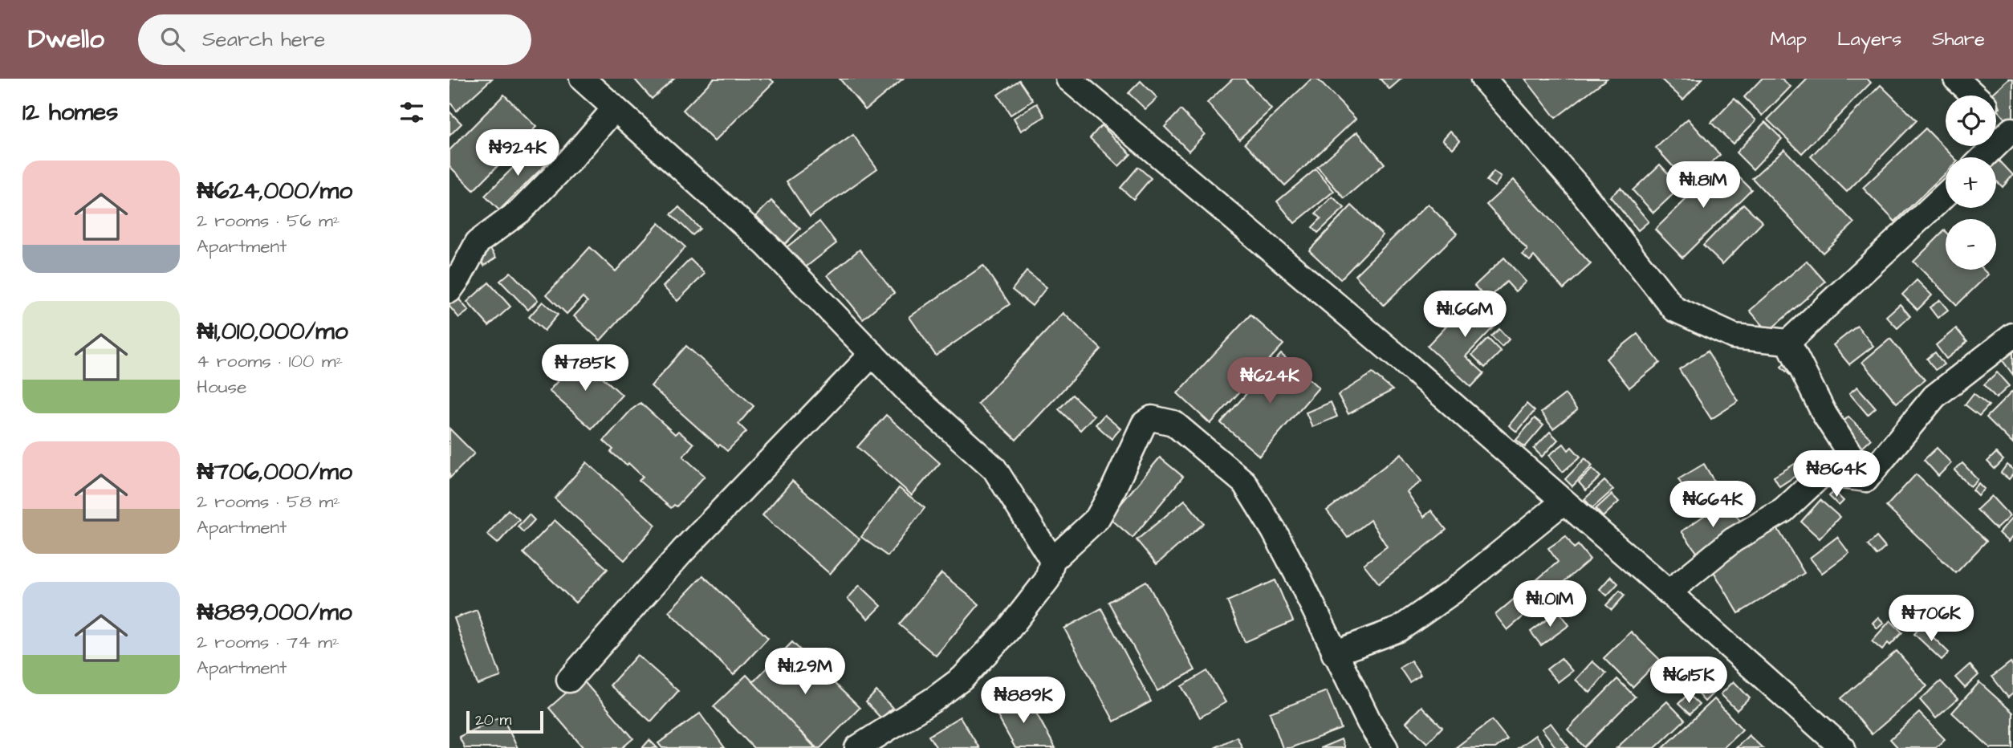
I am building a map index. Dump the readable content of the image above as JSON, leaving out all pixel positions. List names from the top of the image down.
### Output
{
  "scale_bar": "20 m",
  "page": {
    "header": "Dwello",
    "search": "Search here",
    "nav": ["Map", "Layers", "Share"],
    "heading": "12 homes",
    "map_buttons": ["+", "−"],
    "price": [
      "₦924K",
      "₦1.81M",
      "₦1.66M",
      "₦785K",
      "₦624K",
      "₦864K",
      "₦664K",
      "₦1.01M",
      "₦706K",
      "₦1.29M",
      "₦615K",
      "₦889K"
    ],
    "list": [
      {
        "name": "₦624,000/mo",
        "note": "2 rooms · 56 m² · Apartment"
      },
      {
        "name": "₦1,010,000/mo",
        "note": "4 rooms · 100 m² · House"
      },
      {
        "name": "₦706,000/mo",
        "note": "2 rooms · 58 m² · Apartment"
      },
      {
        "name": "₦889,000/mo",
        "note": "2 rooms · 74 m² · Apartment"
      }
    ],
    "scale": "20 m"
  }
}
